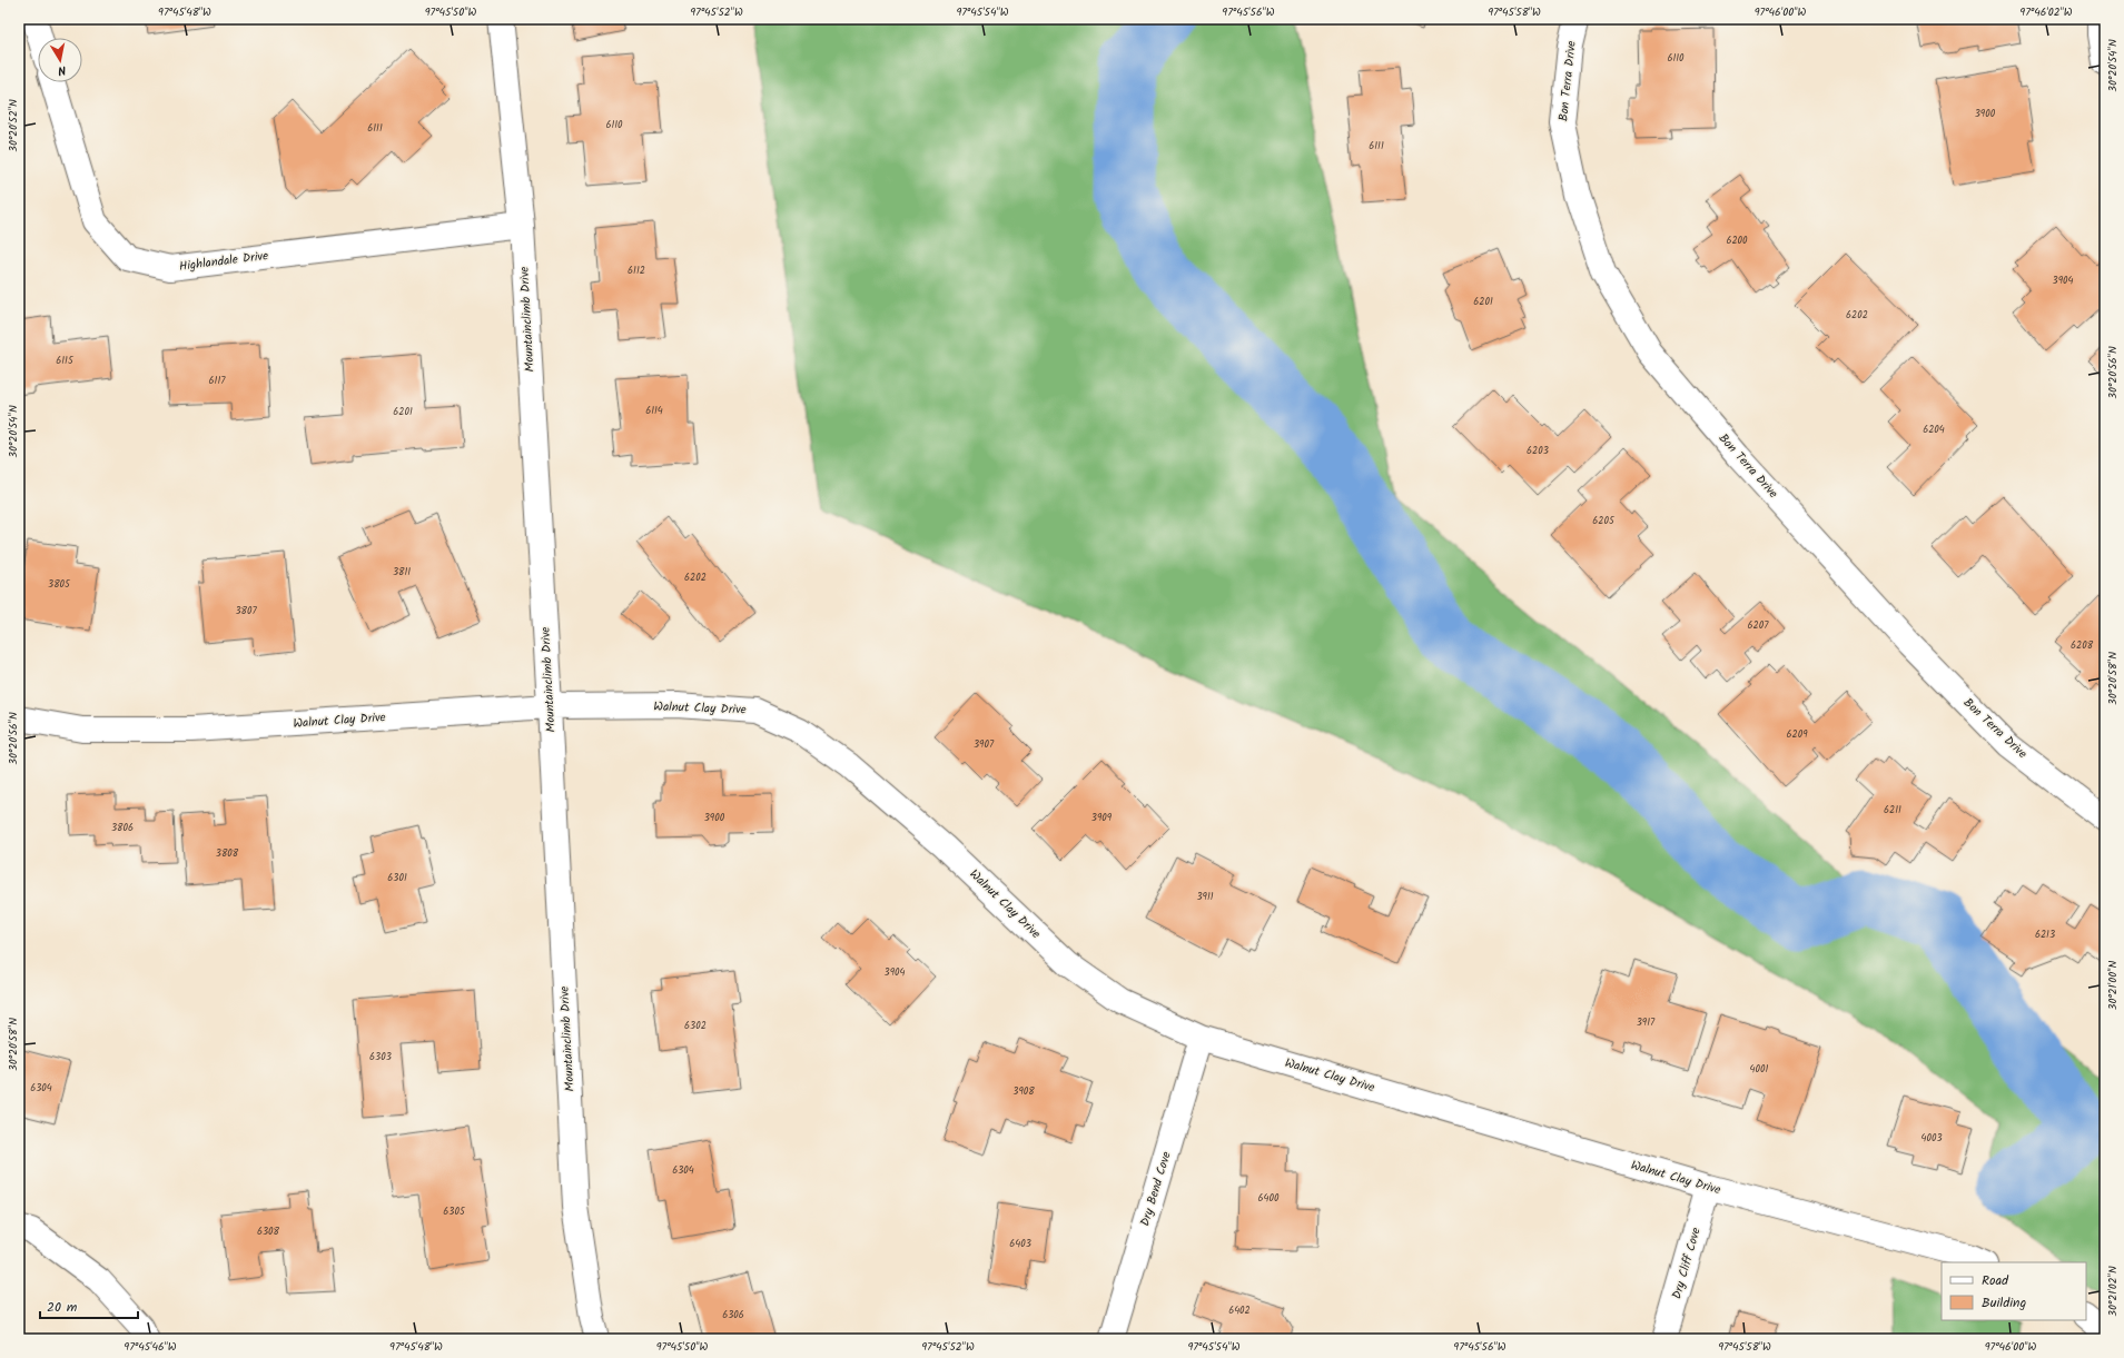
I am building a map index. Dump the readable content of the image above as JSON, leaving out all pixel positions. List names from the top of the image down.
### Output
{
  "streets": {
    "street": [
      "Bon Terra Drive",
      "Highlandale Drive",
      "Mountainclimb Drive",
      "Walnut Clay Drive",
      "Dry Bend Cove",
      "Dry Cliff Cove"
    ]
  },
  "crossings": [
    ["Highlandale Drive", "Mountainclimb Drive"],
    ["Mountainclimb Drive", "Walnut Clay Drive"],
    ["Walnut Clay Drive", "Dry Bend Cove"],
    ["Walnut Clay Drive", "Dry Cliff Cove"]
  ],
  "house_numbers": [
    "6110",
    "3900",
    "6110",
    "6111",
    "6111",
    "6200",
    "6112",
    "3904",
    "6201",
    "6202",
    "6115",
    "6117",
    "6114",
    "6201",
    "6204",
    "6203",
    "6205",
    "3811",
    "6202",
    "3805",
    "3807",
    "6207",
    "6208",
    "6209",
    "3907",
    "6211",
    "3900",
    "3909",
    "3806",
    "3808",
    "6301",
    "3911",
    "6213",
    "3904",
    "3917",
    "6302",
    "6303",
    "4001",
    "6304",
    "3908",
    "4003",
    "6304",
    "6400",
    "6305",
    "6308",
    "6403",
    "6402",
    "6306"
  ],
  "legend": ["Road", "Building"],
  "scale_bar": "20 m",
  "north": "bottom",
  "coordinates": [
    "97°45'48\"W",
    "97°45'50\"W",
    "97°45'52\"W",
    "97°45'54\"W",
    "97°45'56\"W",
    "97°45'58\"W",
    "97°46'00\"W",
    "97°46'02\"W",
    "30°20'54\"N",
    "30°20'52\"N",
    "30°20'56\"N",
    "30°20'58\"N",
    "30°21'00\"N",
    "30°21'02\"N",
    "97°45'46\"W"
  ]
}
